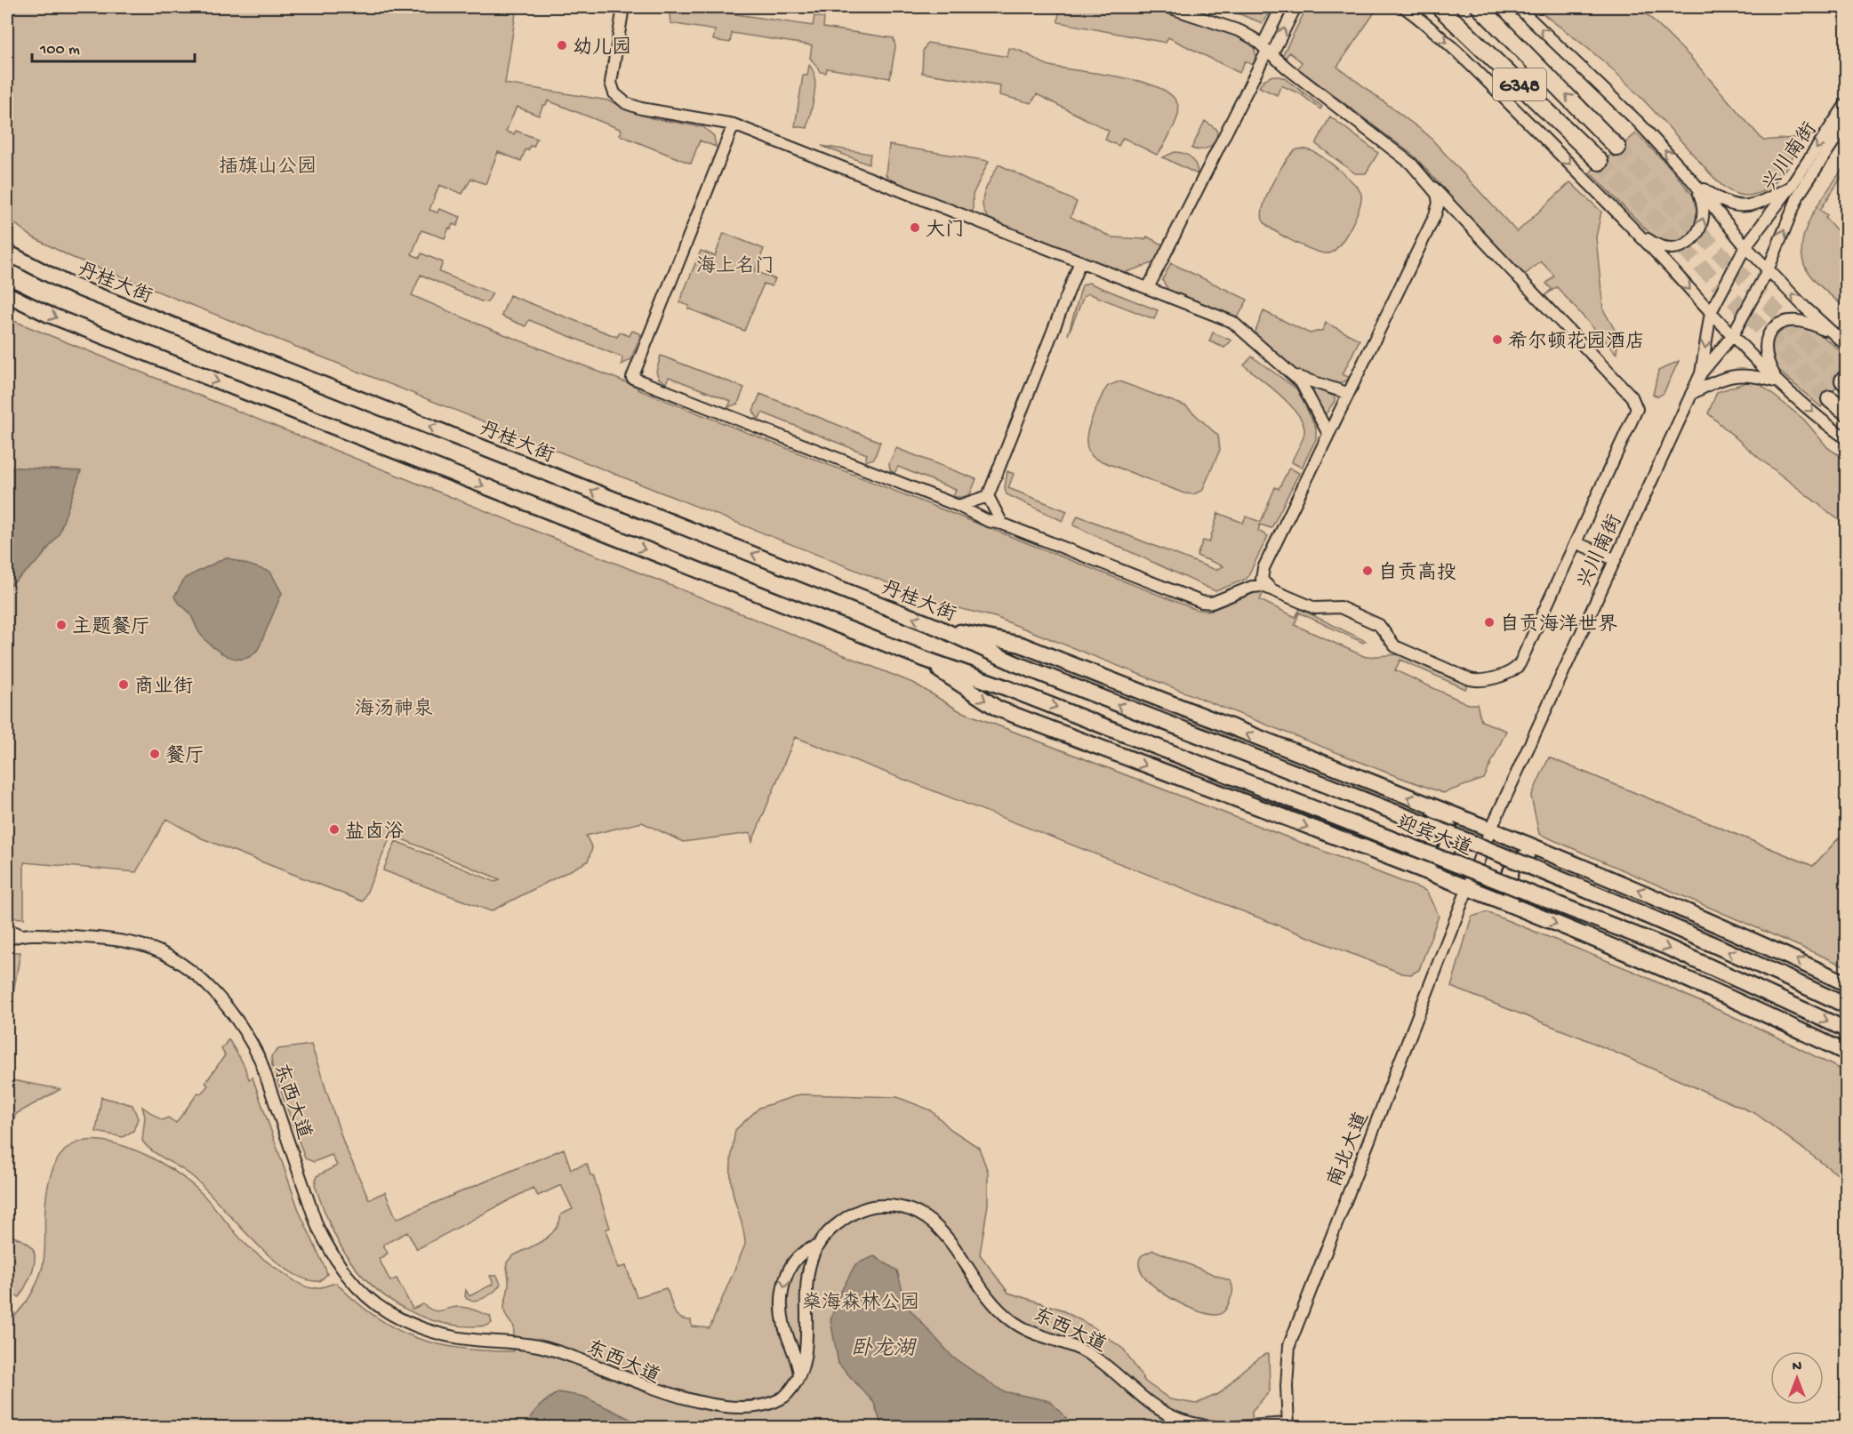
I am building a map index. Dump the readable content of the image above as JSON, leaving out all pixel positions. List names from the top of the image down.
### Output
{
  "streets": {
    "highway": ["G348"],
    "main road": ["丹桂大街", "迎宾大道"],
    "street": ["兴川南街", "东西大道", "南北大道"]
  },
  "crossings": [
    ["兴川南街", "南北大道"],
    ["丹桂大街", "迎宾大道"]
  ],
  "water": ["卧龙湖"],
  "parks": [
    "插旗山公园",
    "海上名门",
    "海汤神泉",
    "燊海森林公园"
  ],
  "places": [
    "幼儿园",
    "大门",
    "希尔顿花园酒店",
    "自贡高投",
    "自贡海洋世界",
    "主题餐厅",
    "商业街",
    "餐厅",
    "盐卤浴"
  ],
  "scale_bar": "100 m",
  "north": "top"
}
